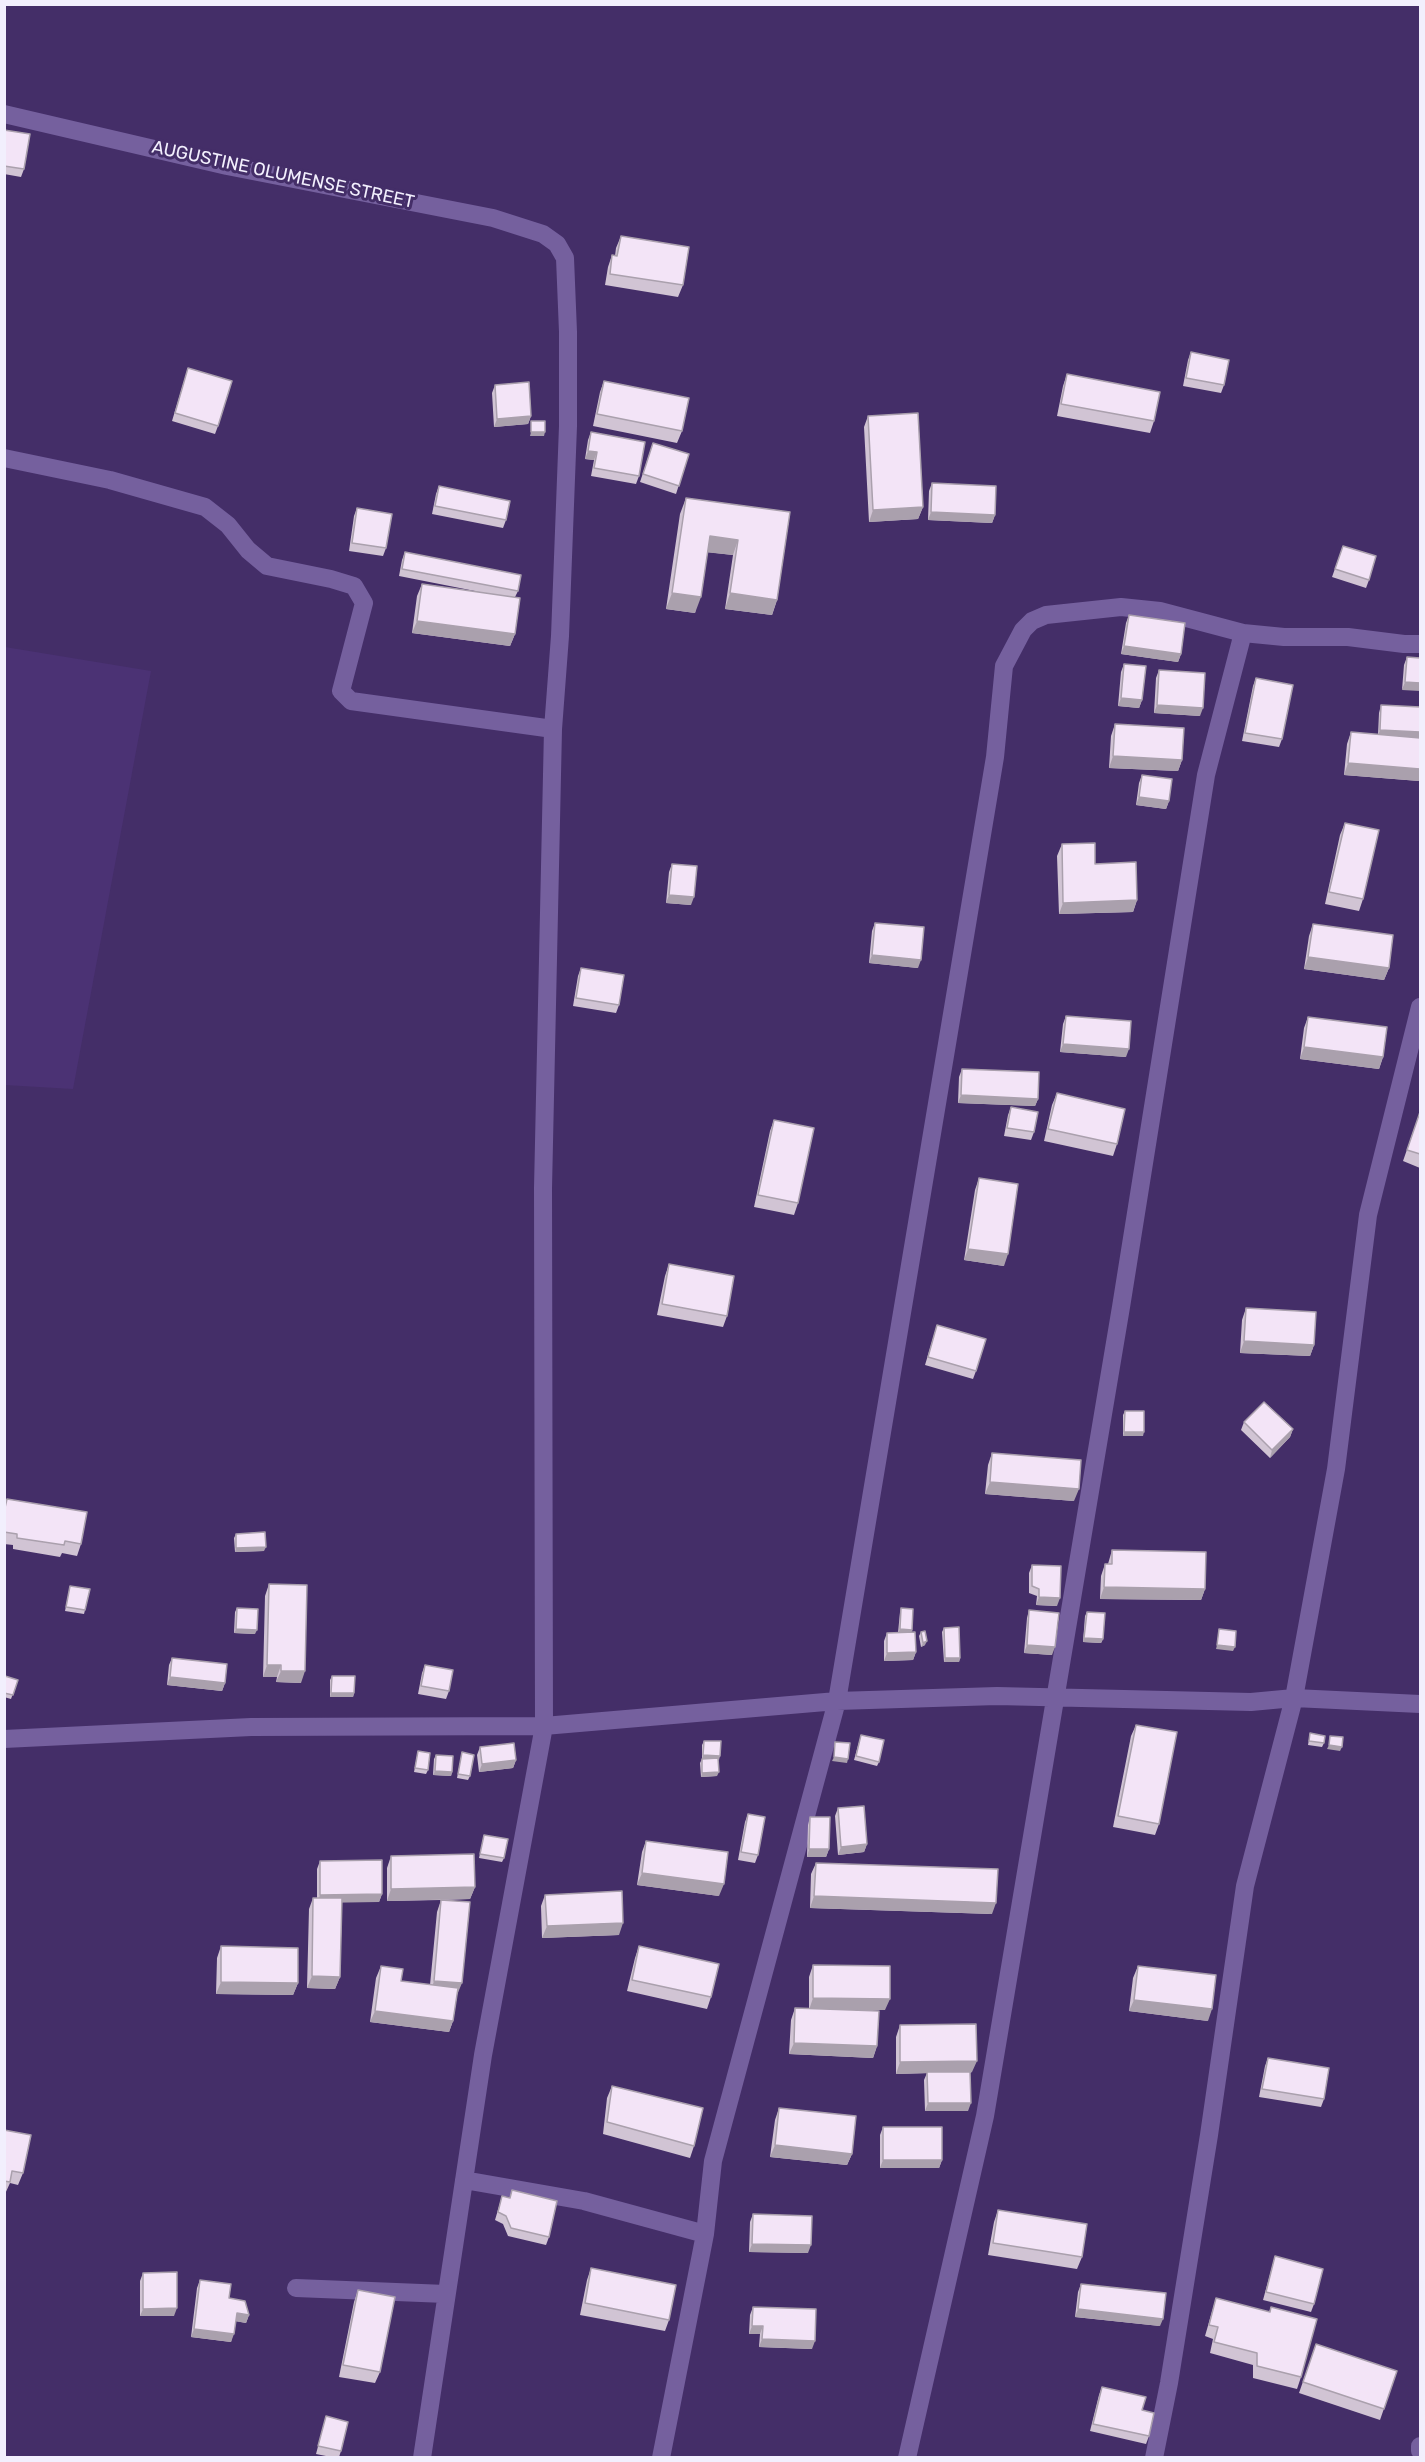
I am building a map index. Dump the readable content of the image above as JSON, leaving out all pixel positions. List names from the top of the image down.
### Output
{
  "streets": {
    "street": ["AUGUSTINE OLUMENSE STREET"]
  }
}
